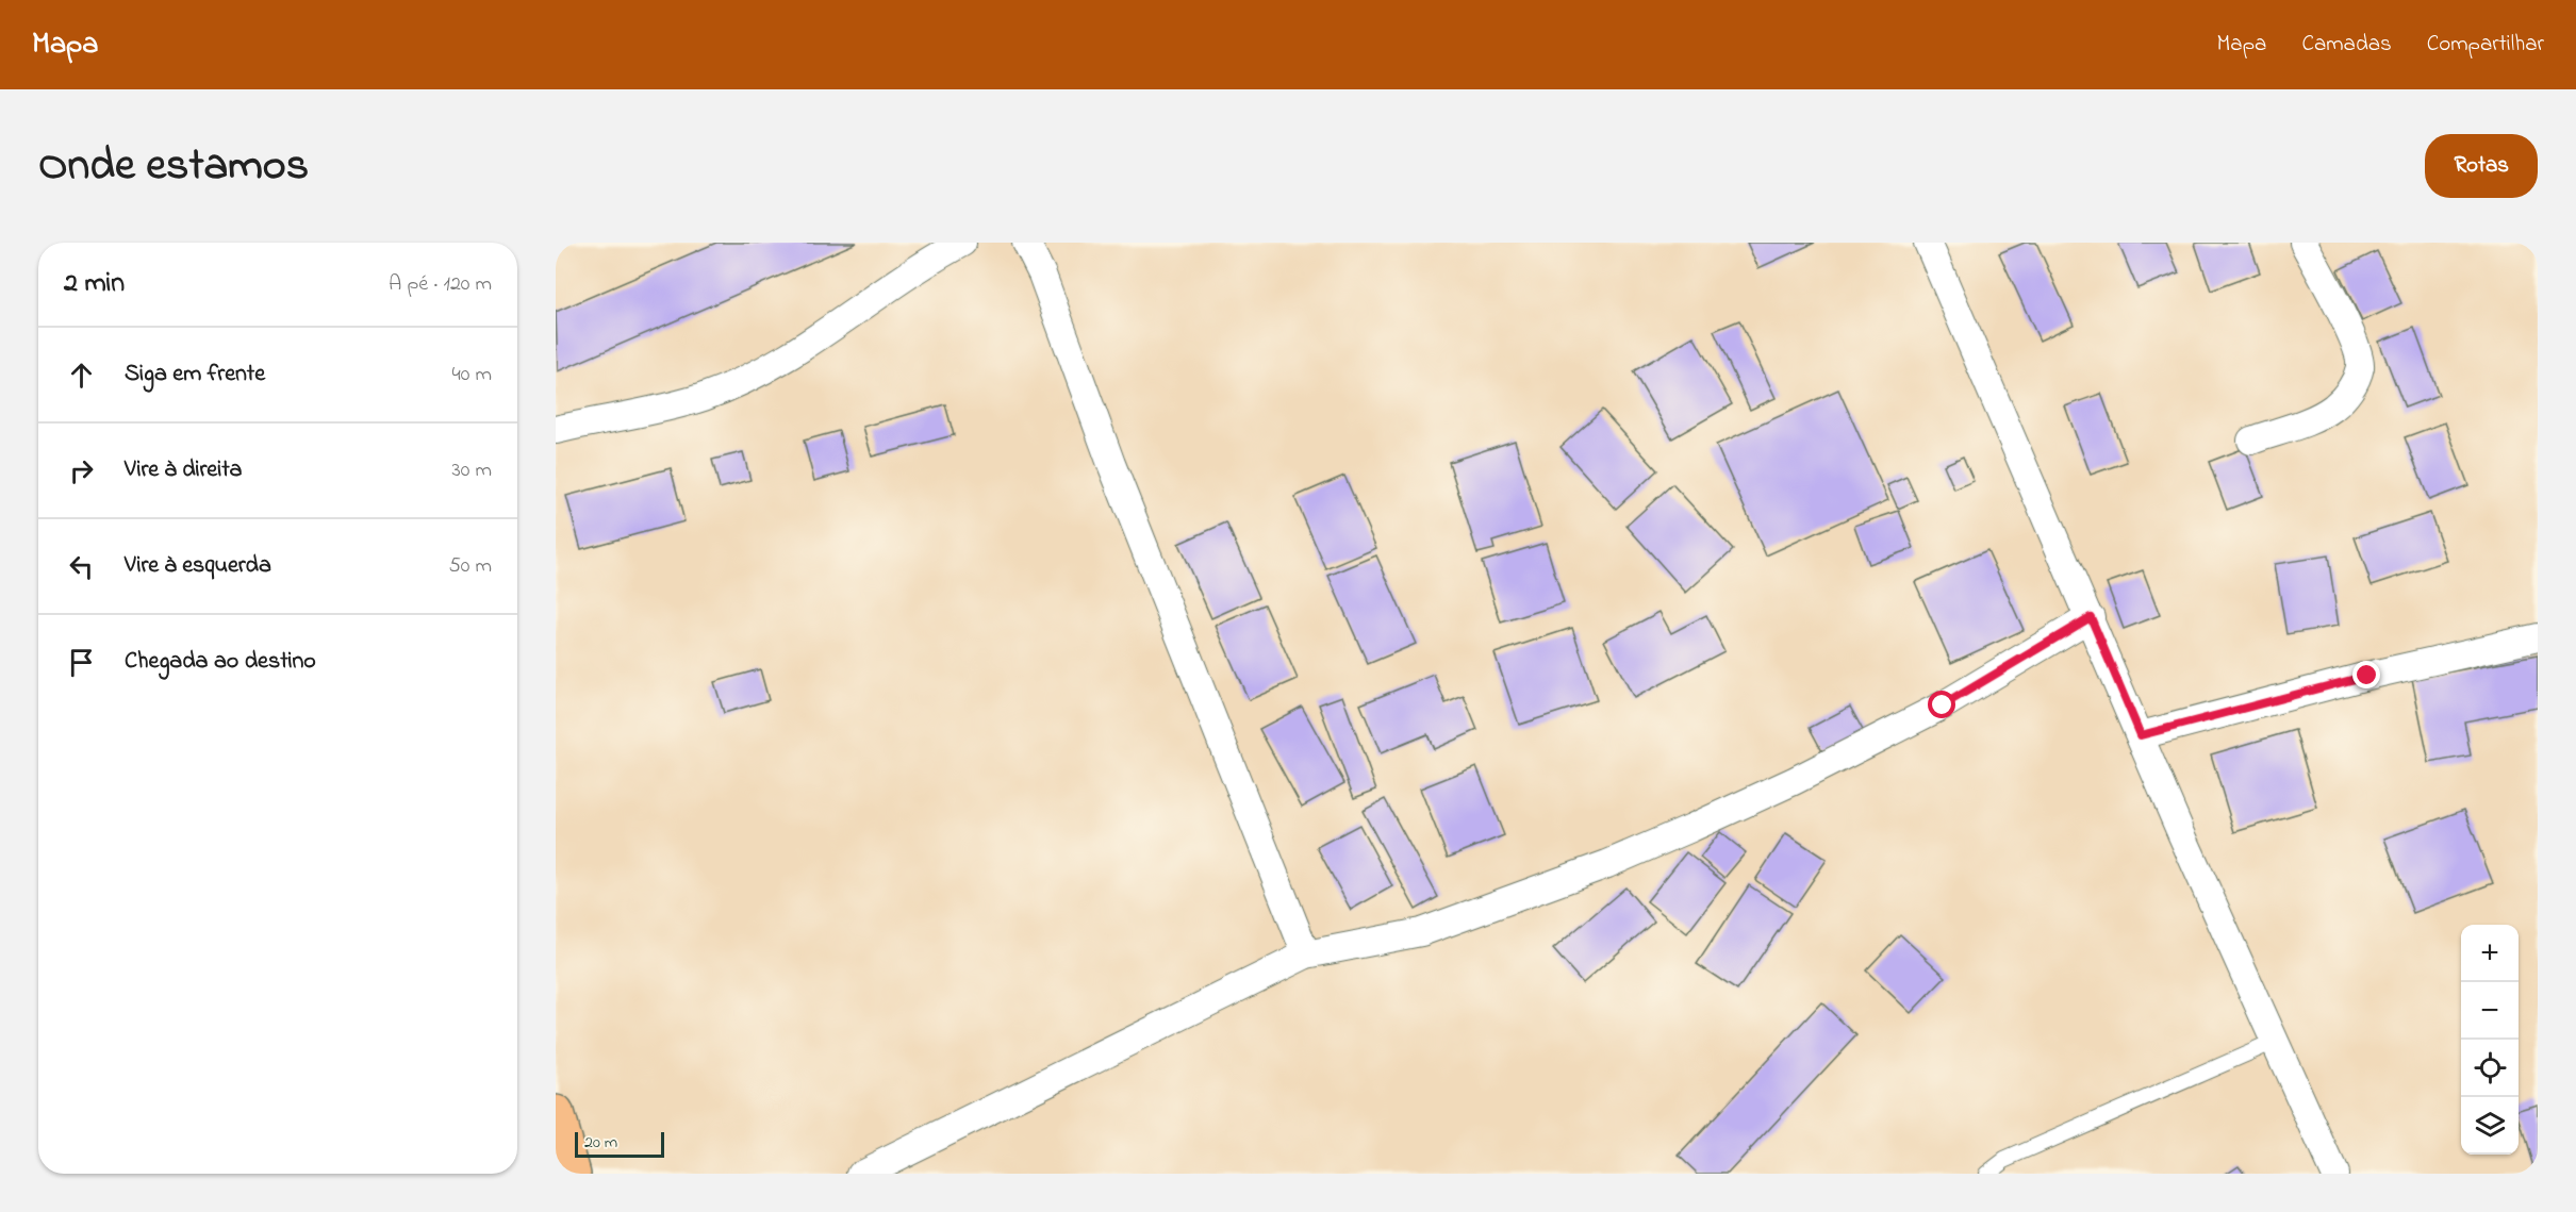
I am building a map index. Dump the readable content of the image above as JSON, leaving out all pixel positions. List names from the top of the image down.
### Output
{
  "scale_bar": "20 m",
  "page": {
    "header": "Mapa",
    "nav": ["Mapa", "Camadas", "Compartilhar"],
    "title": "Onde estamos",
    "buttons": "Rotas",
    "heading": ["2 min", "A pé · 120 m"],
    "list": [
      ["Siga em frente", "40 m"],
      ["Vire à direita", "30 m"],
      ["Vire à esquerda", "50 m"],
      "Chegada ao destino"
    ],
    "map_buttons": ["+", "−"],
    "scale": "20 m"
  }
}
